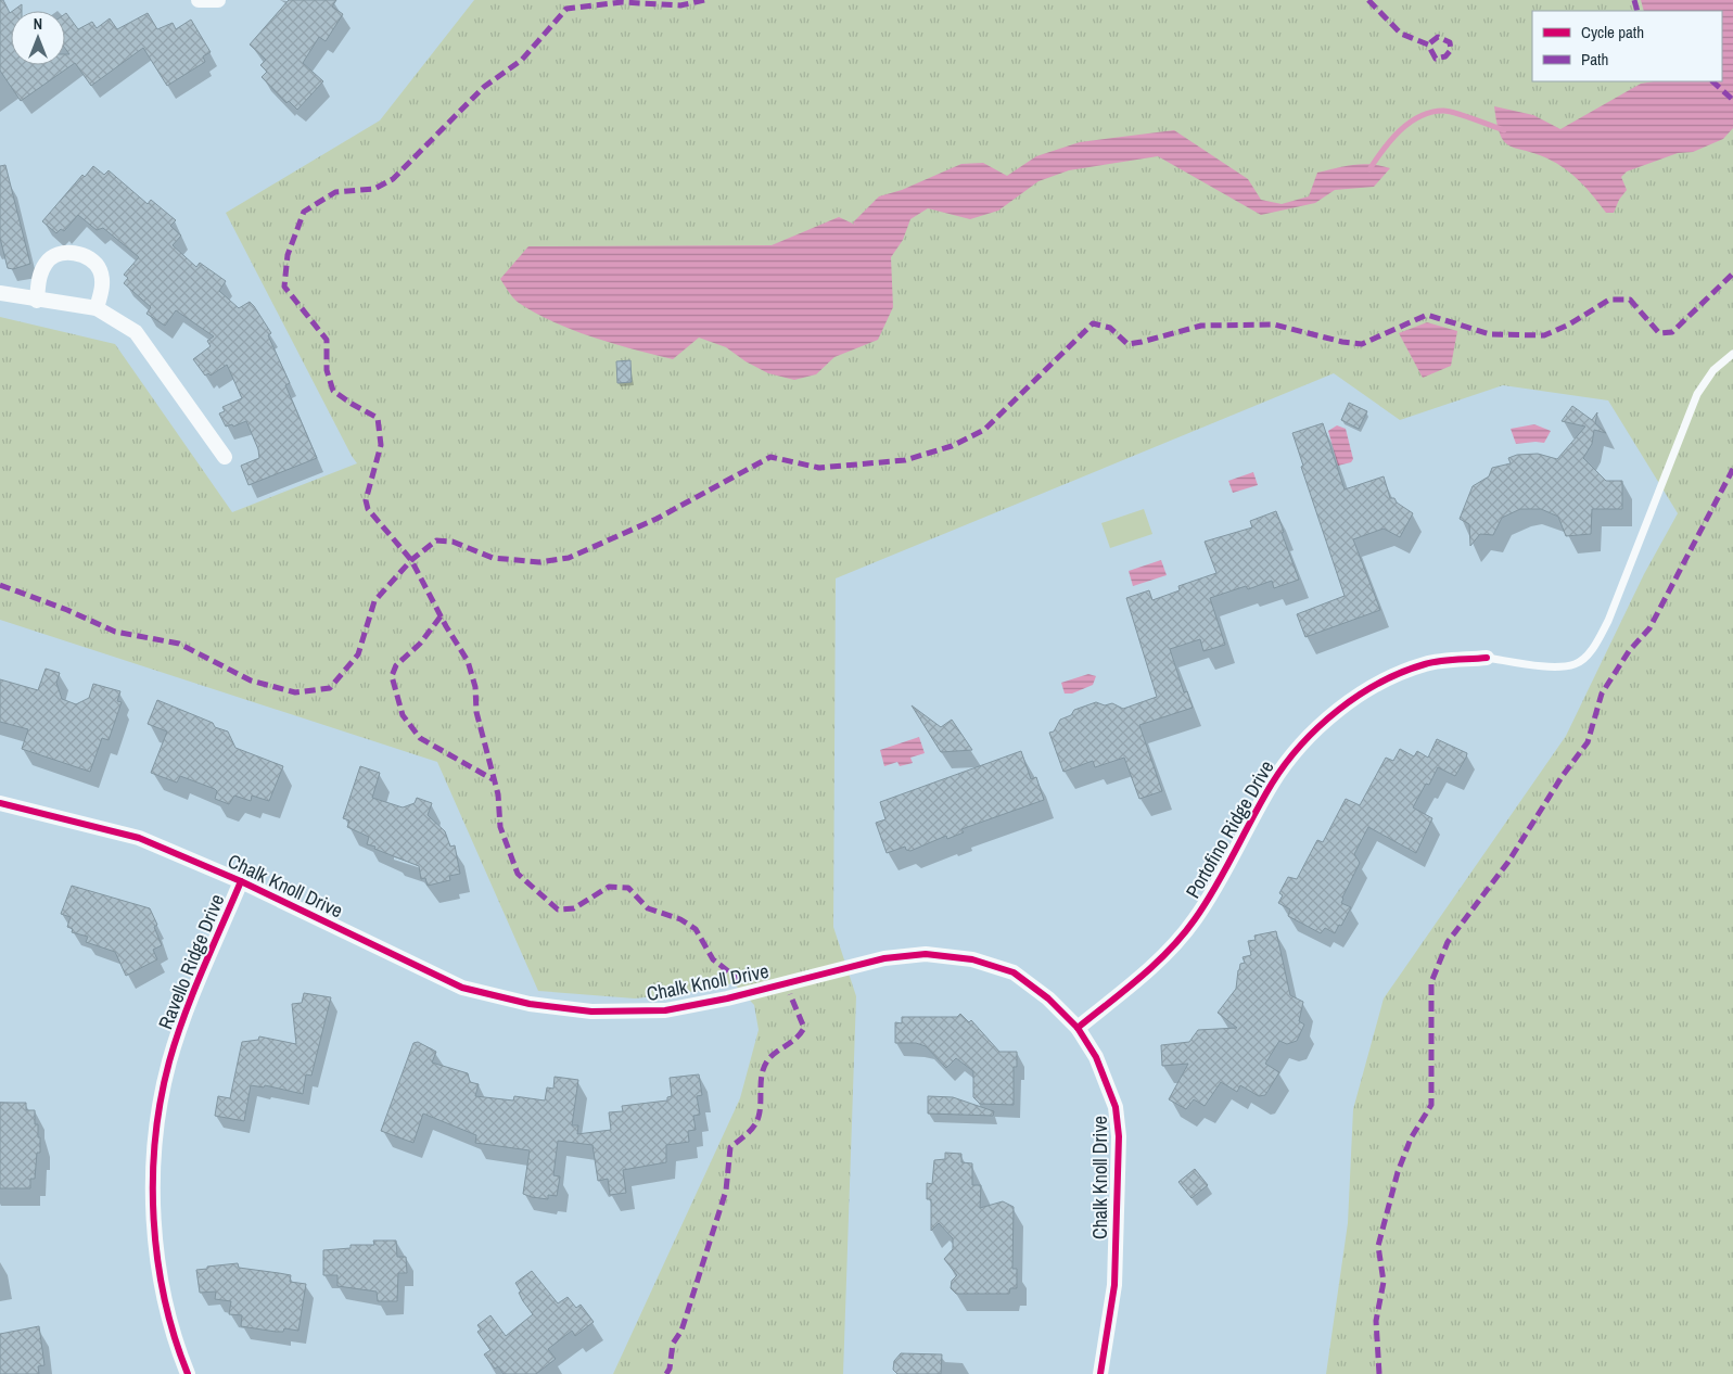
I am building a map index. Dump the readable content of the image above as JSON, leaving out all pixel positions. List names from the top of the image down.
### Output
{
  "streets": {
    "street": ["Portofino Ridge Drive", "Chalk Knoll Drive", "Ravello Ridge Drive"]
  },
  "crossings": [
    ["Portofino Ridge Drive", "Chalk Knoll Drive"],
    ["Chalk Knoll Drive", "Ravello Ridge Drive"]
  ],
  "legend": ["Cycle path", "Path"],
  "north": "top"
}
